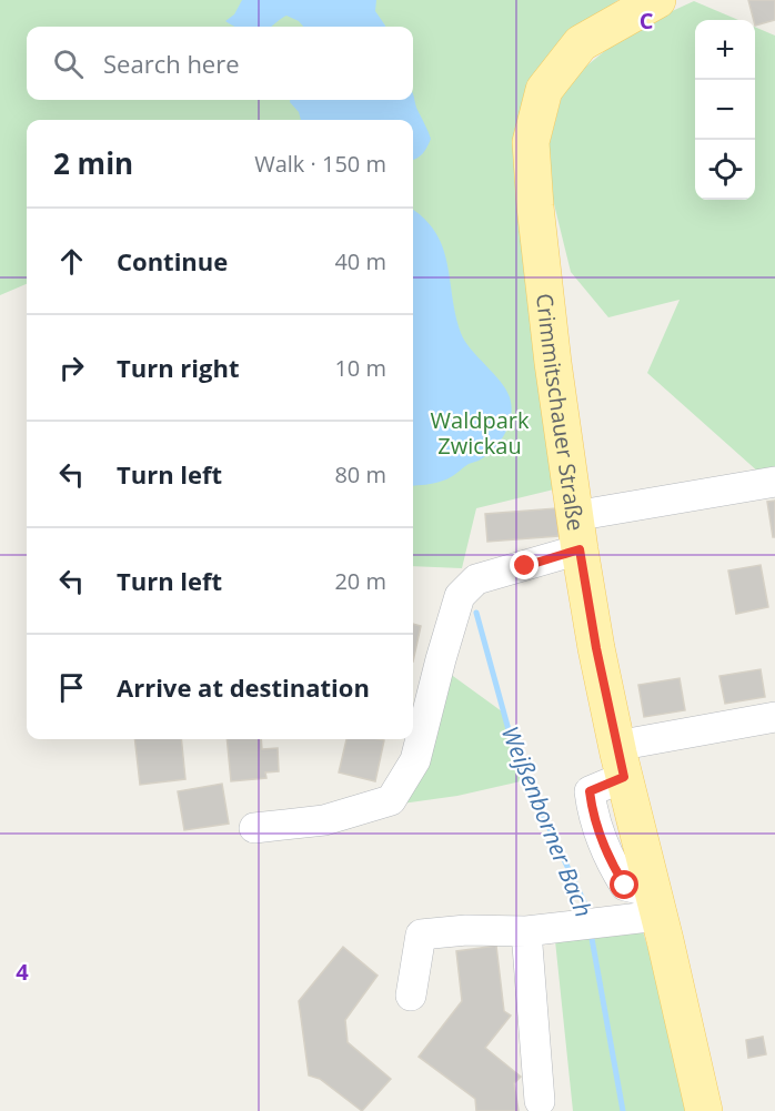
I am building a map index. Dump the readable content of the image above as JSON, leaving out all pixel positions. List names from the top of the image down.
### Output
{
  "streets": {
    "main road": ["Crimmitschauer Straße"]
  },
  "water": ["Weißenborner Bach"],
  "parks": ["Waldpark Zwickau"],
  "page": {
    "map_buttons": ["+", "−"],
    "search": "Search here",
    "heading": ["2 min", "Walk · 150 m"],
    "list": [
      ["Continue", "40 m"],
      ["Turn right", "10 m"],
      ["Turn left", "80 m"],
      ["Turn left", "20 m"],
      "Arrive at destination"
    ]
  },
  "grid": {
    "columns": ["C"],
    "rows": ["4"]
  }
}
